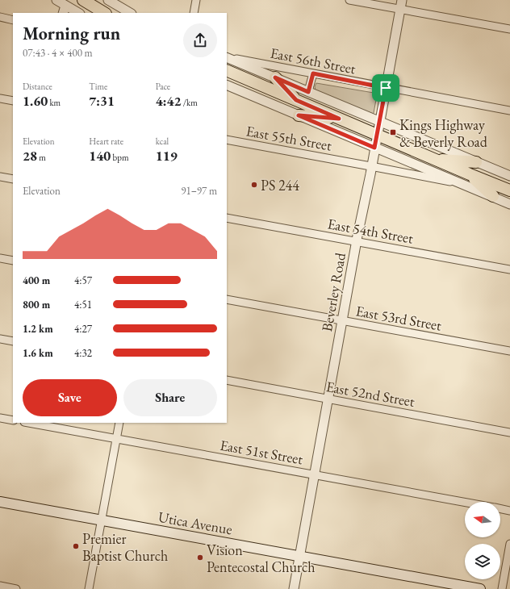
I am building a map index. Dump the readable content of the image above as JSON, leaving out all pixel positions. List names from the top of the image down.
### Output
{
  "streets": {
    "main road": ["Utica Avenue"],
    "street": [
      "East 56th Street",
      "East 55th Street",
      "East 54th Street",
      "Beverley Road",
      "East 53rd Street",
      "East 52nd Street",
      "East 51st Street"
    ]
  },
  "crossings": [
    ["East 56th Street", "Beverley Road"],
    ["East 55th Street", "Beverley Road"],
    ["East 54th Street", "Beverley Road"],
    ["Beverley Road", "East 53rd Street"],
    ["Beverley Road", "East 52nd Street"],
    ["Beverley Road", "East 51st Street"],
    ["Beverley Road", "Utica Avenue"]
  ],
  "places": {
    "transit": ["Kings Highway & Beverly Road"],
    "other": ["PS 244", "Premier Baptist Church", "Vision Pentecostal Church"]
  },
  "north": "left",
  "page": {
    "heading": ["Morning run", "07:43 · 4 × 400 m"],
    "stats": [
      ["Distance", "1.60 km"],
      ["Time", "7:31"],
      ["Pace", "4:42 /km"],
      ["Elevation", "28 m"],
      ["Heart rate", "140 bpm"],
      ["kcal", "119"]
    ],
    "chart": ["Elevation", "91–97 m"],
    "list": [
      {
        "name": "400 m",
        "note": "4:57"
      },
      {
        "name": "800 m",
        "note": "4:51"
      },
      {
        "name": "1.2 km",
        "note": "4:27"
      },
      {
        "name": "1.6 km",
        "note": "4:32"
      }
    ],
    "buttons": ["Save", "Share"]
  }
}
